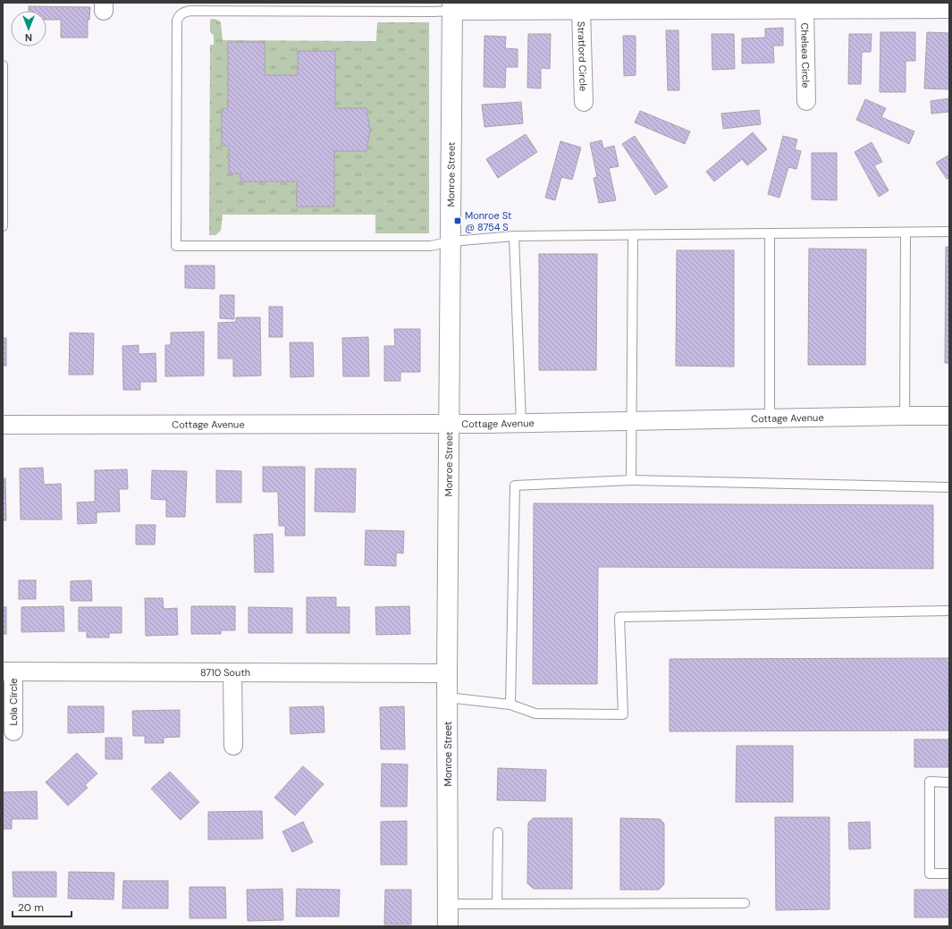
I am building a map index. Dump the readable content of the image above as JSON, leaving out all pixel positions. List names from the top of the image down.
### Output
{
  "streets": {
    "street": [
      "Chelsea Circle",
      "Stratford Circle",
      "Monroe Street",
      "Cottage Avenue",
      "8710 South",
      "Lola Circle"
    ]
  },
  "crossings": [
    ["Monroe Street", "Cottage Avenue"],
    ["Monroe Street", "8710 South"],
    ["8710 South", "Lola Circle"]
  ],
  "places": {
    "transit": ["Monroe St @ 8754 S"]
  },
  "scale_bar": "20 m",
  "north": "bottom"
}
